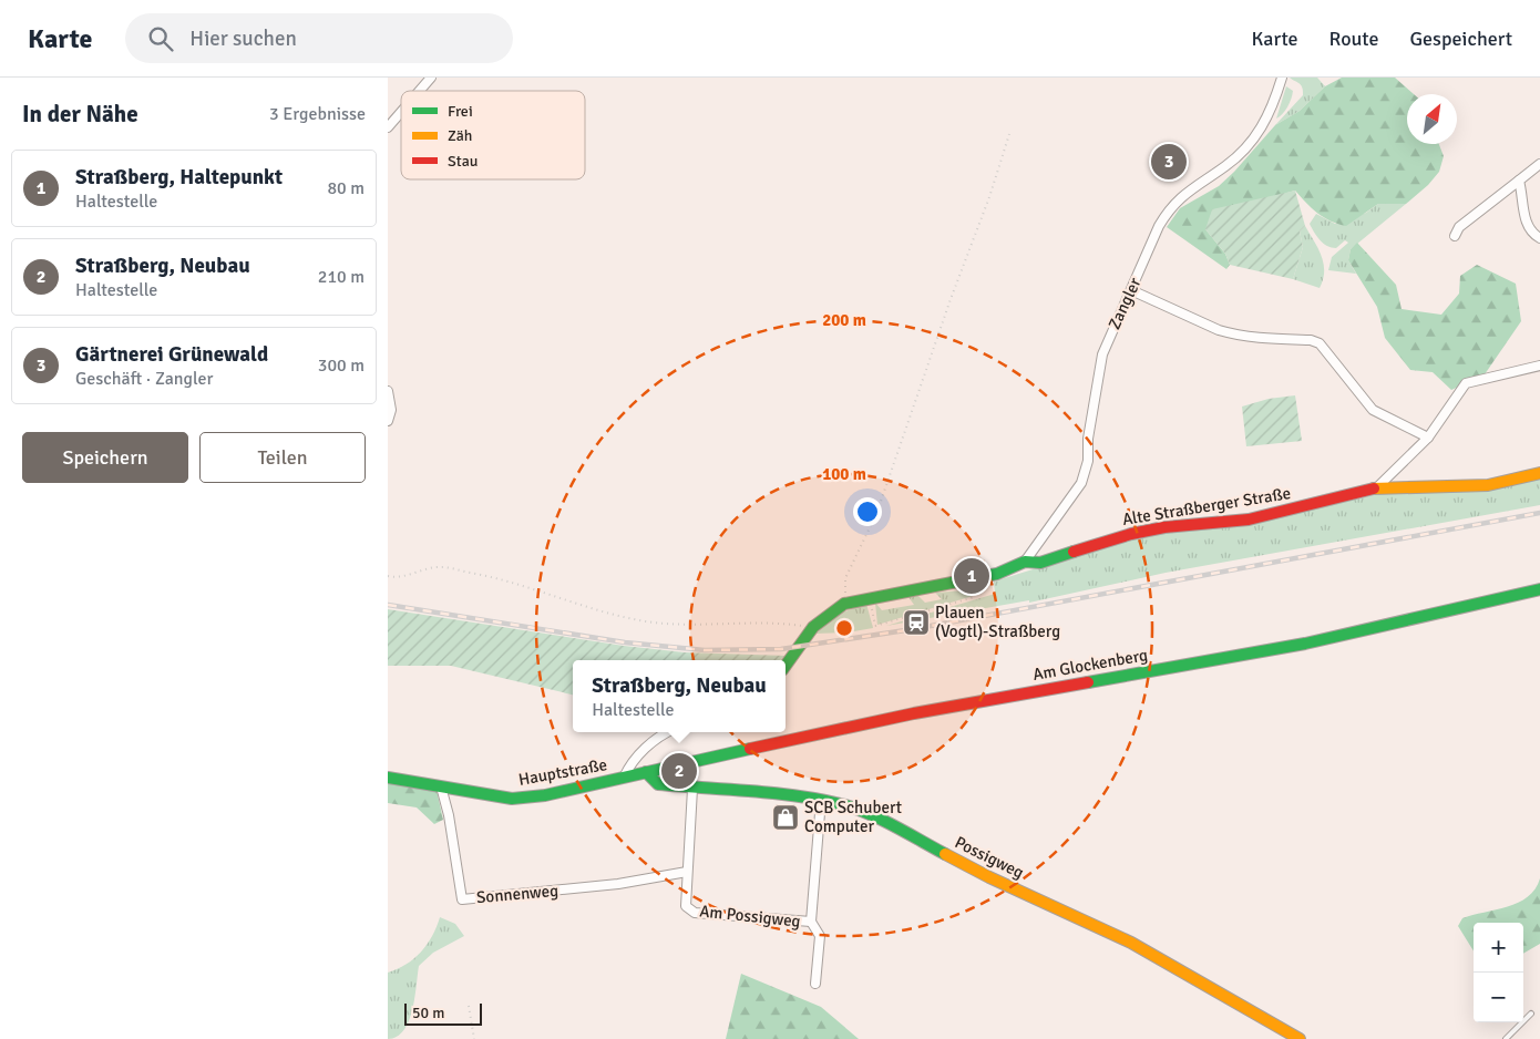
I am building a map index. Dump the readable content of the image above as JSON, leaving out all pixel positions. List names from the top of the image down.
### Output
{
  "streets": {
    "street": [
      "Zangler",
      "Alte Straßberger Straße",
      "Am Glockenberg",
      "Hauptstraße",
      "Possigweg",
      "Sonnenweg",
      "Am Possigweg"
    ]
  },
  "crossings": [
    ["Zangler", "Alte Straßberger Straße"],
    ["Am Glockenberg", "Hauptstraße"],
    ["Am Glockenberg", "Possigweg"],
    ["Hauptstraße", "Possigweg"],
    ["Hauptstraße", "Sonnenweg"],
    ["Possigweg", "Am Possigweg"],
    ["Sonnenweg", "Am Possigweg"]
  ],
  "places": {
    "station": ["Plauen (Vogtl)-Straßberg"],
    "shop": ["SCB Schubert Computer"]
  },
  "legend": ["Frei", "Zäh", "Stau"],
  "scale_bar": "50 m",
  "north": "top right",
  "page": {
    "header": "Karte",
    "search": "Hier suchen",
    "nav": ["Karte", "Route", "Gespeichert"],
    "heading": ["In der Nähe", "3 Ergebnisse"],
    "pins": ["3", "1", "2"],
    "list": [
      {
        "mark": "1",
        "name": "Straßberg, Haltepunkt",
        "note": "Haltestelle",
        "value": "80 m"
      },
      {
        "mark": "2",
        "name": "Straßberg, Neubau",
        "note": "Haltestelle",
        "value": "210 m"
      },
      {
        "mark": "3",
        "name": "Gärtnerei Grünewald",
        "note": "Geschäft · Zangler",
        "value": "300 m"
      }
    ],
    "buttons": ["Speichern", "Teilen"],
    "popup": ["Straßberg, Neubau", "Haltestelle"],
    "map_buttons": ["+", "−"],
    "scale": "50 m"
  },
  "rings": ["200 m", "100 m"]
}
